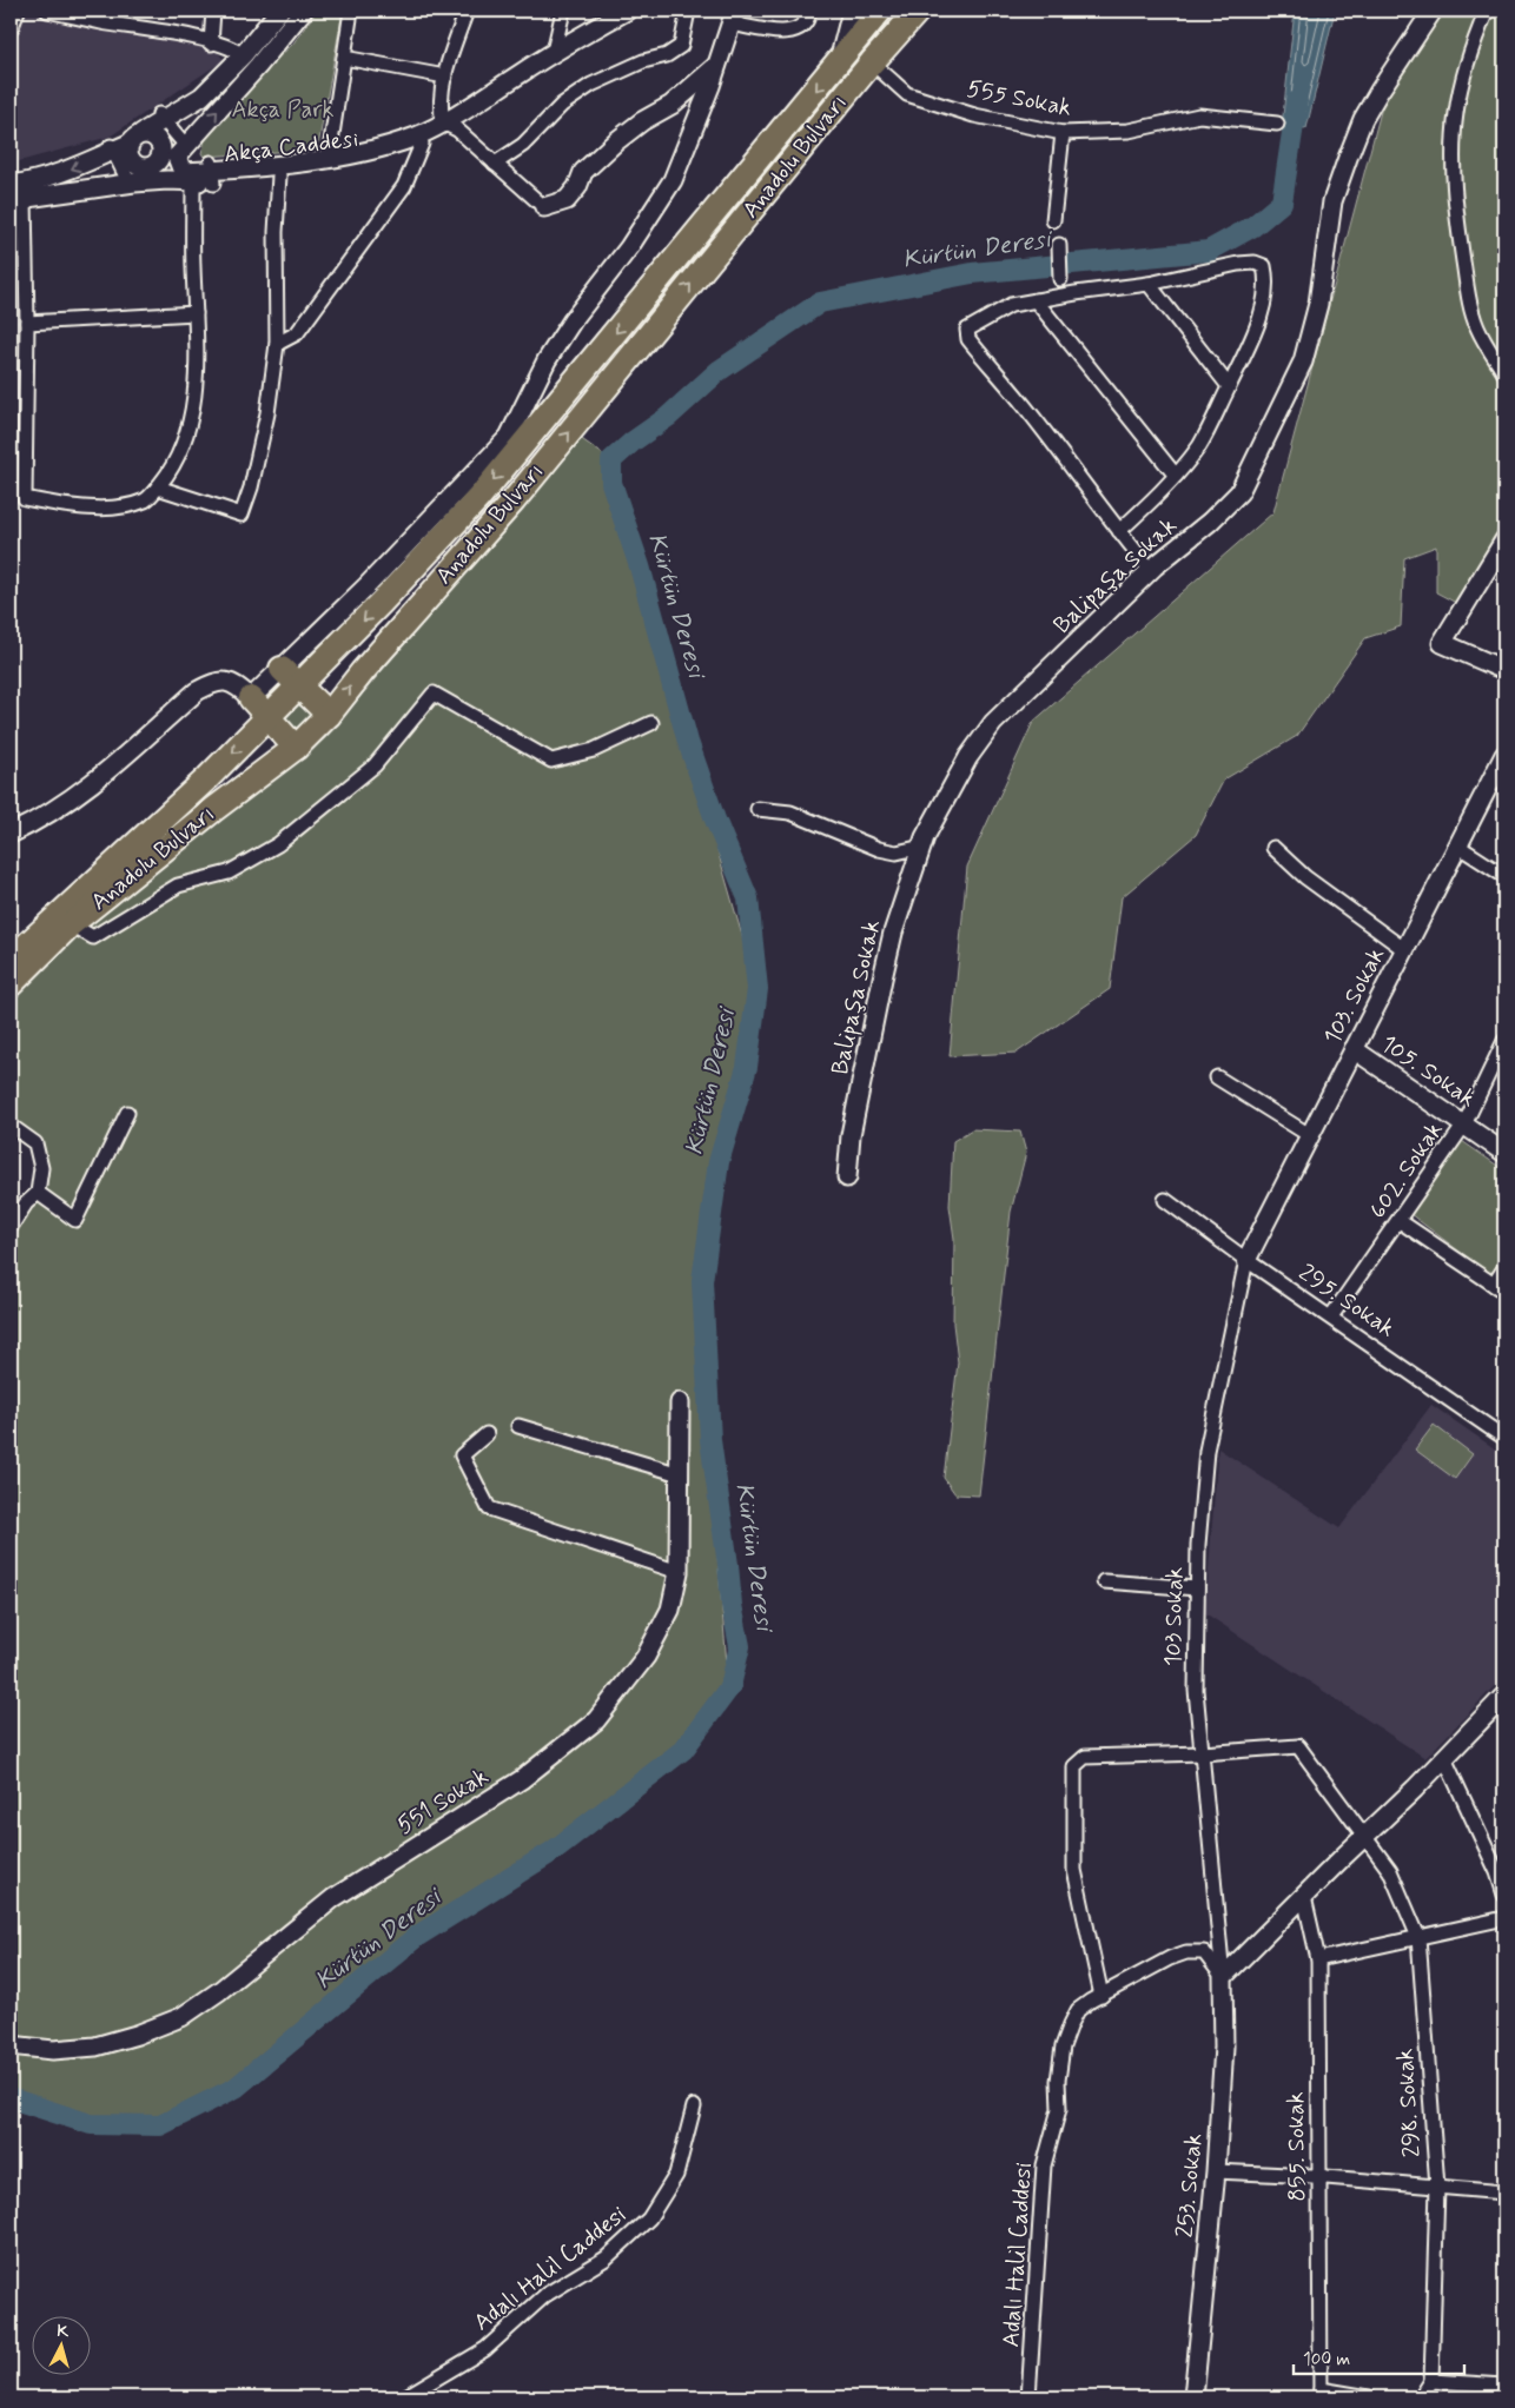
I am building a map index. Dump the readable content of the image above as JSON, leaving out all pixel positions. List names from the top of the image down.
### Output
{
  "streets": {
    "highway": ["Anadolu Bulvarı"],
    "street": [
      "555 Sokak",
      "Akça Caddesi",
      "Balipaşa Sokak",
      "103. Sokak",
      "105. Sokak",
      "602. Sokak",
      "295. Sokak",
      "103 Sokak",
      "551 Sokak",
      "298. Sokak",
      "855. Sokak",
      "253. Sokak",
      "Adalı Halil Caddesi"
    ]
  },
  "crossings": [
    ["555 Sokak", "Anadolu Bulvarı"],
    ["103. Sokak", "105. Sokak"],
    ["103. Sokak", "295. Sokak"],
    ["103. Sokak", "103 Sokak"],
    ["105. Sokak", "602. Sokak"],
    ["602. Sokak", "295. Sokak"],
    ["295. Sokak", "103 Sokak"],
    ["103 Sokak", "298. Sokak"],
    ["103 Sokak", "253. Sokak"],
    ["103 Sokak", "Adalı Halil Caddesi"],
    ["253. Sokak", "Adalı Halil Caddesi"]
  ],
  "water": ["Kürtün Deresi"],
  "parks": ["Akça Park"],
  "scale_bar": "100 m",
  "north": "top"
}
